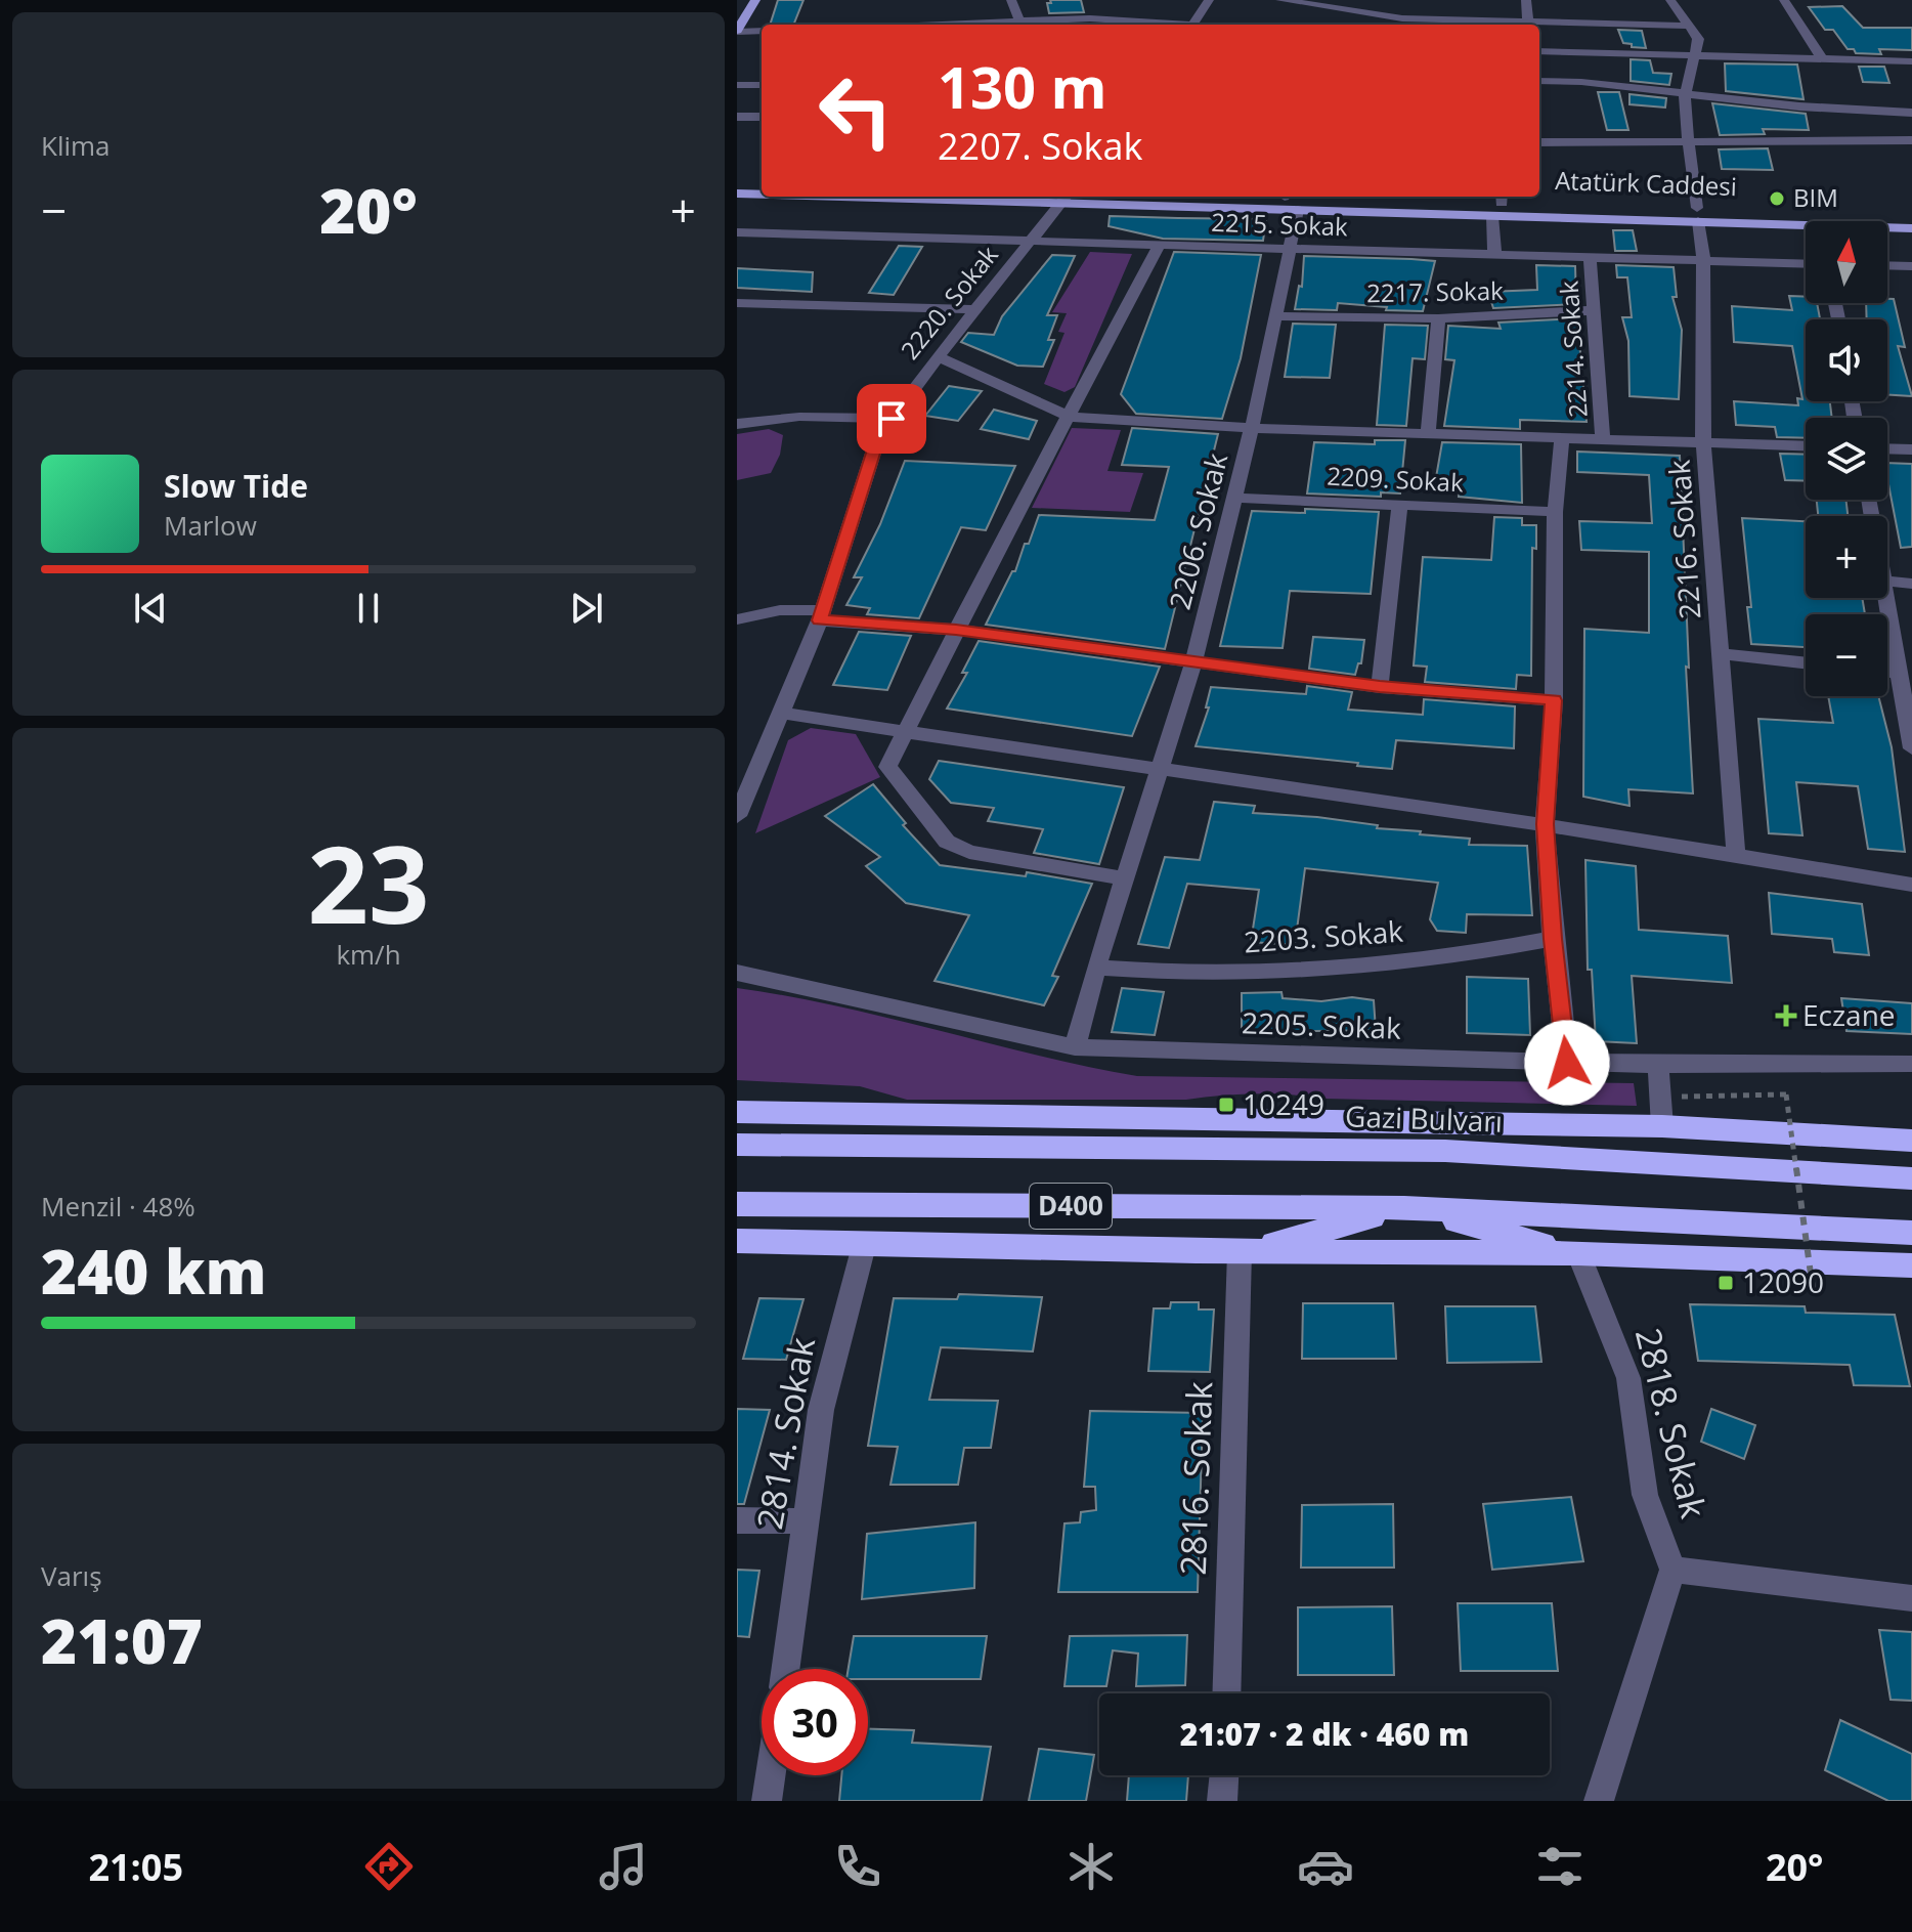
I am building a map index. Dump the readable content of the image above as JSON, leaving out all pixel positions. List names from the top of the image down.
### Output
{
  "streets": {
    "highway": ["Gazi Bulvarı", "D400"],
    "main road": ["Atatürk Caddesi"],
    "street": [
      "2215. Sokak",
      "2217. Sokak",
      "2220. Sokak",
      "2214. Sokak",
      "2209. Sokak",
      "2206. Sokak",
      "2216. Sokak",
      "2203. Sokak",
      "2205. Sokak",
      "2818. Sokak",
      "2814. Sokak",
      "2816. Sokak"
    ]
  },
  "crossings": [
    ["Atatürk Caddesi", "2220. Sokak"],
    ["Atatürk Caddesi", "2206. Sokak"],
    ["Atatürk Caddesi", "2216. Sokak"],
    ["2215. Sokak", "2220. Sokak"],
    ["2215. Sokak", "2214. Sokak"],
    ["2215. Sokak", "2206. Sokak"],
    ["2215. Sokak", "2216. Sokak"],
    ["2217. Sokak", "2214. Sokak"],
    ["2217. Sokak", "2206. Sokak"],
    ["2209. Sokak", "2206. Sokak"],
    ["2206. Sokak", "2203. Sokak"],
    ["2206. Sokak", "2205. Sokak"]
  ],
  "places": {
    "other": ["BIM"],
    "health": ["Eczane"],
    "transit": ["10249", "12090"]
  },
  "north": "top",
  "page": {
    "tile": [
      "Klima",
      ["23", "km/h"],
      ["Menzil · 48%", "240 km"],
      ["Varış", "21:07"]
    ],
    "turn": ["130 m", "2207. Sokak"],
    "heat": ["−", "20°", "+"],
    "map_buttons": ["+", "−"],
    "song": ["Slow Tide", "Marlow"],
    "limit": "30",
    "trip": "21:07 · 2 dk · 460 m",
    "tabs": ["21:05", "20°"]
  }
}
